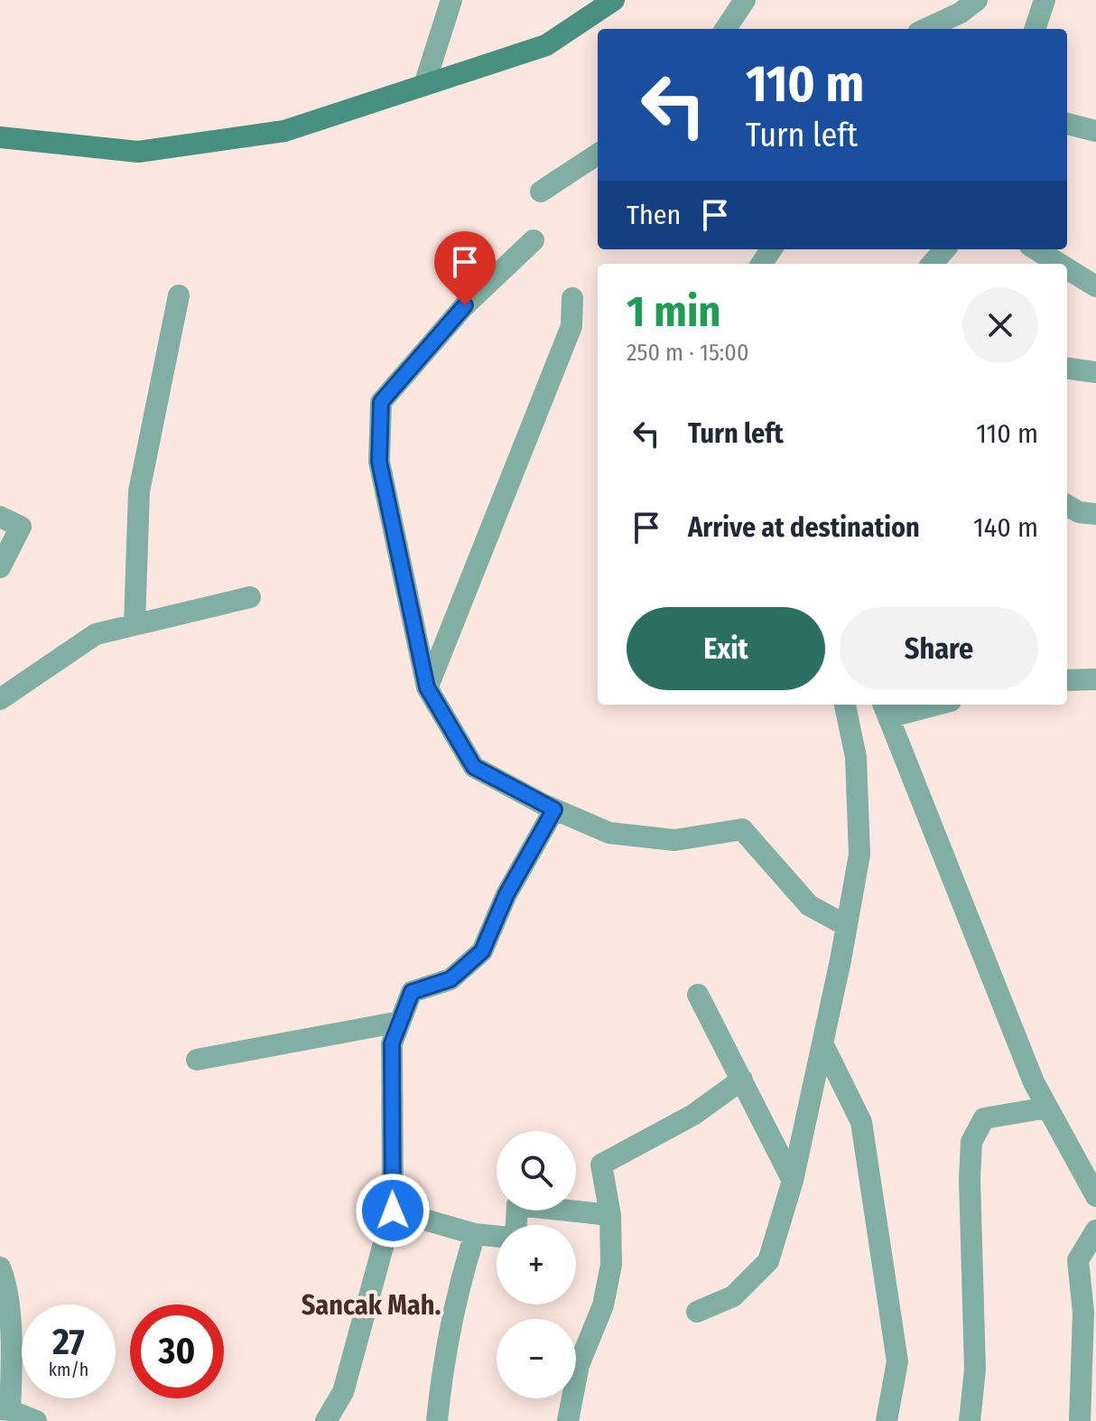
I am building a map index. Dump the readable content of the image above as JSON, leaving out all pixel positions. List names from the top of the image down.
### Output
{
  "districts": ["Sancak Mah."],
  "page": {
    "turn": ["110 m", "Turn left"],
    "then": "Then",
    "heading": ["1 min", "250 m · 15:00"],
    "list": [
      {
        "name": "Turn left",
        "value": "110 m"
      },
      {
        "name": "Arrive at destination",
        "value": "140 m"
      }
    ],
    "buttons": ["Exit", "Share"],
    "map_buttons": ["+", "−"],
    "speed": "27 km/h",
    "limit": "30"
  }
}
